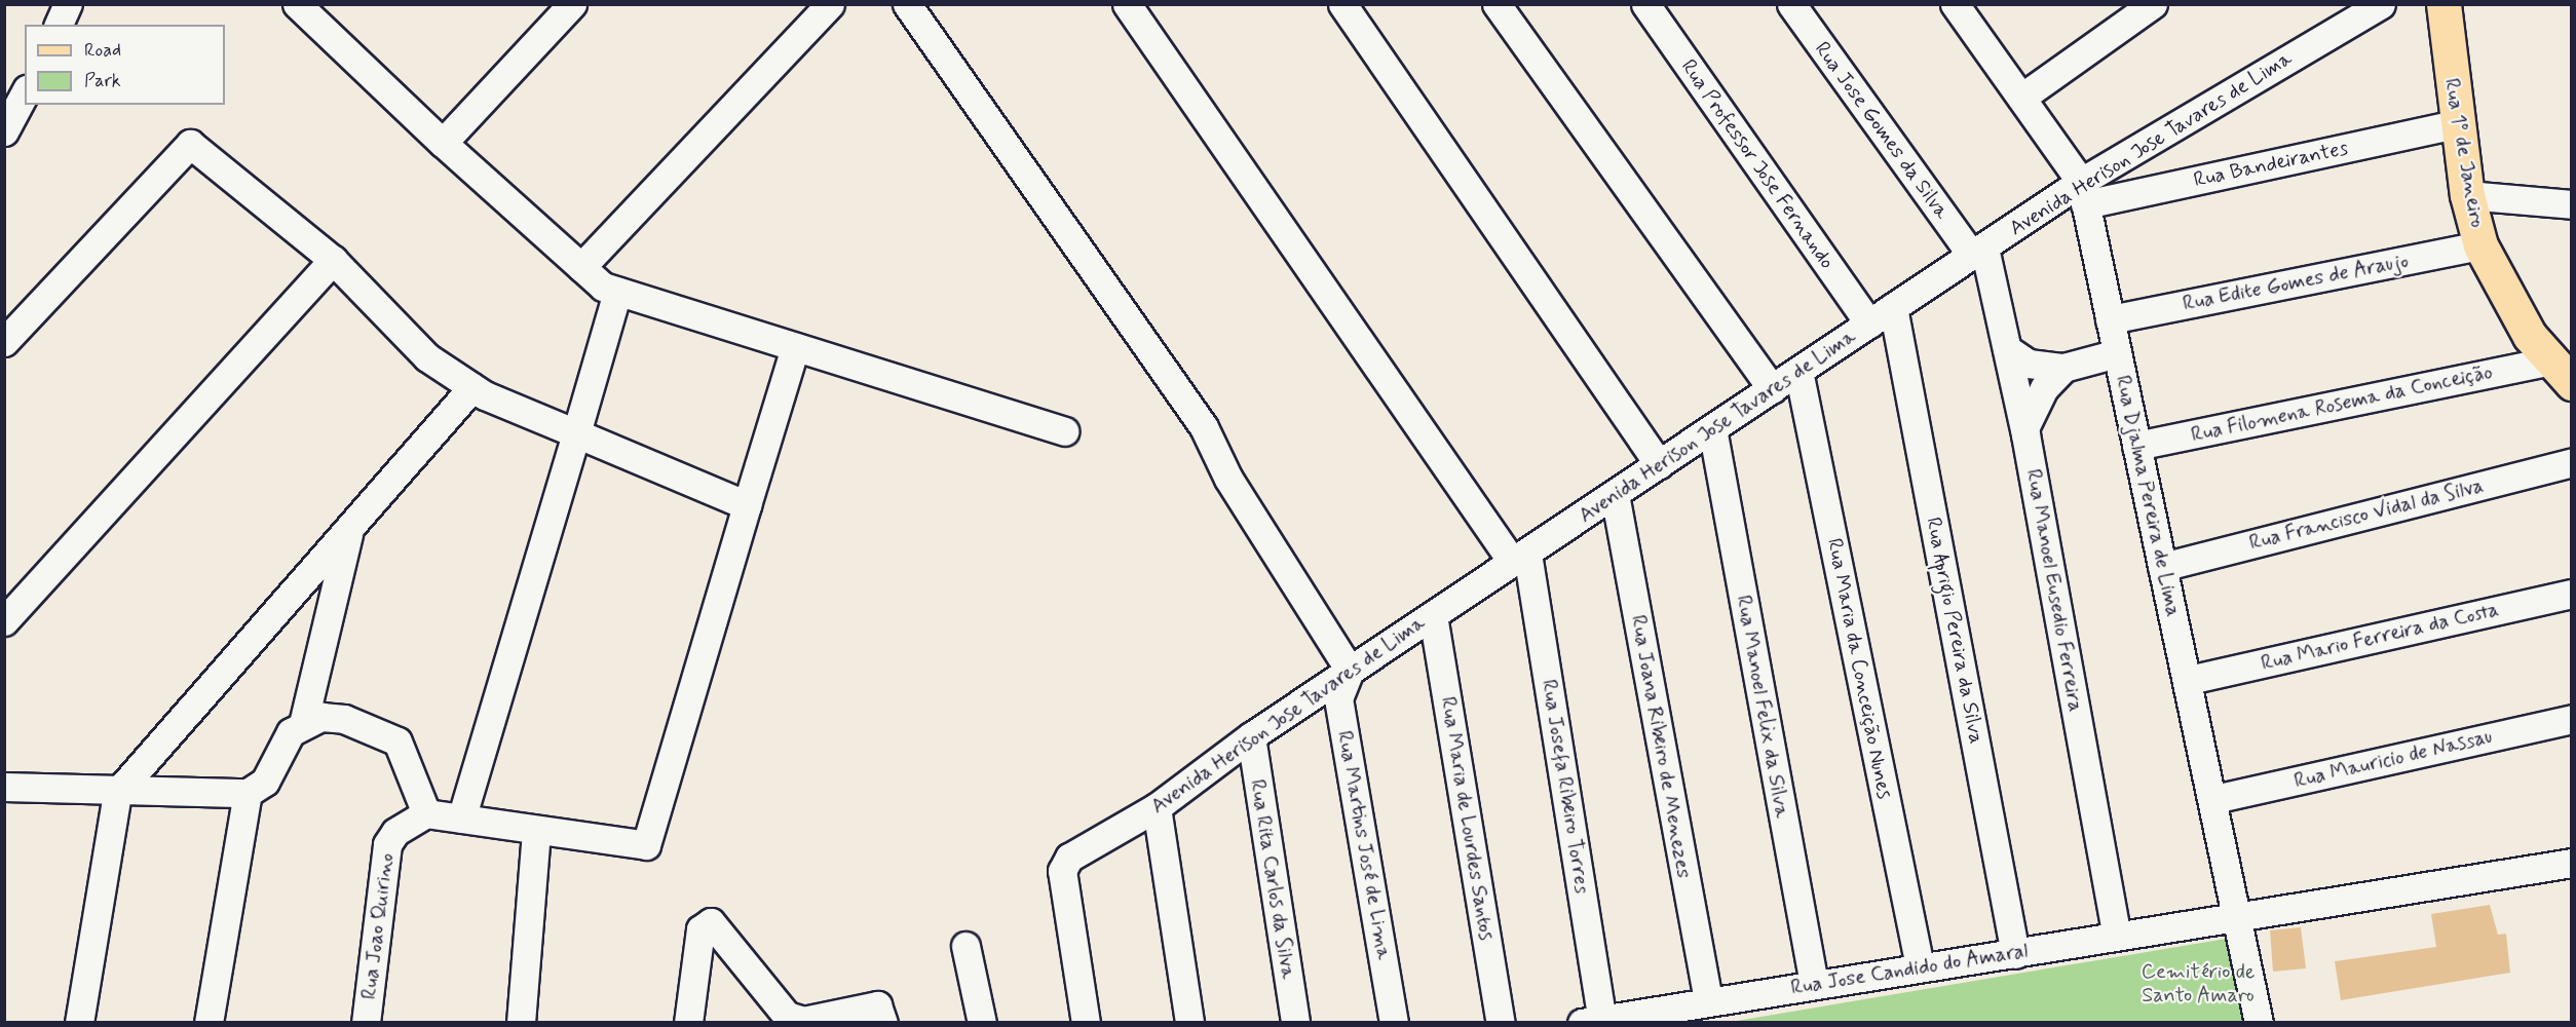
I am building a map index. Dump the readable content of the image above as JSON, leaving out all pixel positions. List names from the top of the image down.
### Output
{
  "streets": {
    "main road": ["Rua 1º de Janeiro"],
    "street": [
      "Rua Jose Gomes da Silva",
      "Avenida Herison Jose Tavares de Lima",
      "Rua Professor Jose Fernando",
      "Rua Bandeirantes",
      "Rua Edite Gomes de Araujo",
      "Rua Filomena Rosema da Conceição",
      "Rua Djalma Pereira de Lima",
      "Rua Francisco Vidal da Silva",
      "Rua Manoel Eusedio Ferreira",
      "Rua Aprigio Pereira da Silva",
      "Rua Mario Ferreira da Costa",
      "Rua Maria da Conceição Nunes",
      "Rua Manoel Felix da Silva",
      "Rua Joana Ribeiro de Menezes",
      "Rua Mauricio de Nassau",
      "Rua Josefa Ribeiro Torres",
      "Rua Maria de Lourdes Santos",
      "Rua Martins José de Lima",
      "Rua Rita Carlos da Silva",
      "Rua Joao Quirino",
      "Rua Jose Candido do Amaral"
    ]
  },
  "crossings": [
    ["Rua Jose Gomes da Silva", "Avenida Herison Jose Tavares de Lima"],
    ["Rua Jose Gomes da Silva", "Rua Manoel Eusedio Ferreira"],
    ["Avenida Herison Jose Tavares de Lima", "Rua Professor Jose Fernando"],
    ["Avenida Herison Jose Tavares de Lima", "Rua Bandeirantes"],
    ["Avenida Herison Jose Tavares de Lima", "Rua Djalma Pereira de Lima"],
    ["Avenida Herison Jose Tavares de Lima", "Rua Manoel Eusedio Ferreira"],
    ["Avenida Herison Jose Tavares de Lima", "Rua Aprigio Pereira da Silva"],
    ["Avenida Herison Jose Tavares de Lima", "Rua Maria da Conceição Nunes"],
    ["Avenida Herison Jose Tavares de Lima", "Rua Manoel Felix da Silva"],
    ["Avenida Herison Jose Tavares de Lima", "Rua Joana Ribeiro de Menezes"],
    ["Avenida Herison Jose Tavares de Lima", "Rua Josefa Ribeiro Torres"],
    ["Avenida Herison Jose Tavares de Lima", "Rua Maria de Lourdes Santos"],
    ["Avenida Herison Jose Tavares de Lima", "Rua Martins José de Lima"],
    ["Avenida Herison Jose Tavares de Lima", "Rua Rita Carlos da Silva"],
    ["Rua 1º de Janeiro", "Rua Bandeirantes"],
    ["Rua 1º de Janeiro", "Rua Edite Gomes de Araujo"],
    ["Rua 1º de Janeiro", "Rua Filomena Rosema da Conceição"],
    ["Rua Bandeirantes", "Rua Djalma Pereira de Lima"],
    ["Rua Edite Gomes de Araujo", "Rua Djalma Pereira de Lima"],
    ["Rua Filomena Rosema da Conceição", "Rua Djalma Pereira de Lima"],
    ["Rua Djalma Pereira de Lima", "Rua Francisco Vidal da Silva"],
    ["Rua Djalma Pereira de Lima", "Rua Mario Ferreira da Costa"],
    ["Rua Djalma Pereira de Lima", "Rua Mauricio de Nassau"],
    ["Rua Djalma Pereira de Lima", "Rua Jose Candido do Amaral"],
    ["Rua Manoel Eusedio Ferreira", "Rua Jose Candido do Amaral"],
    ["Rua Aprigio Pereira da Silva", "Rua Jose Candido do Amaral"],
    ["Rua Maria da Conceição Nunes", "Rua Jose Candido do Amaral"],
    ["Rua Manoel Felix da Silva", "Rua Jose Candido do Amaral"],
    ["Rua Joana Ribeiro de Menezes", "Rua Jose Candido do Amaral"],
    ["Rua Josefa Ribeiro Torres", "Rua Jose Candido do Amaral"]
  ],
  "parks": ["Cemitério de Santo Amaro"],
  "legend": ["Road", "Park"]
}
